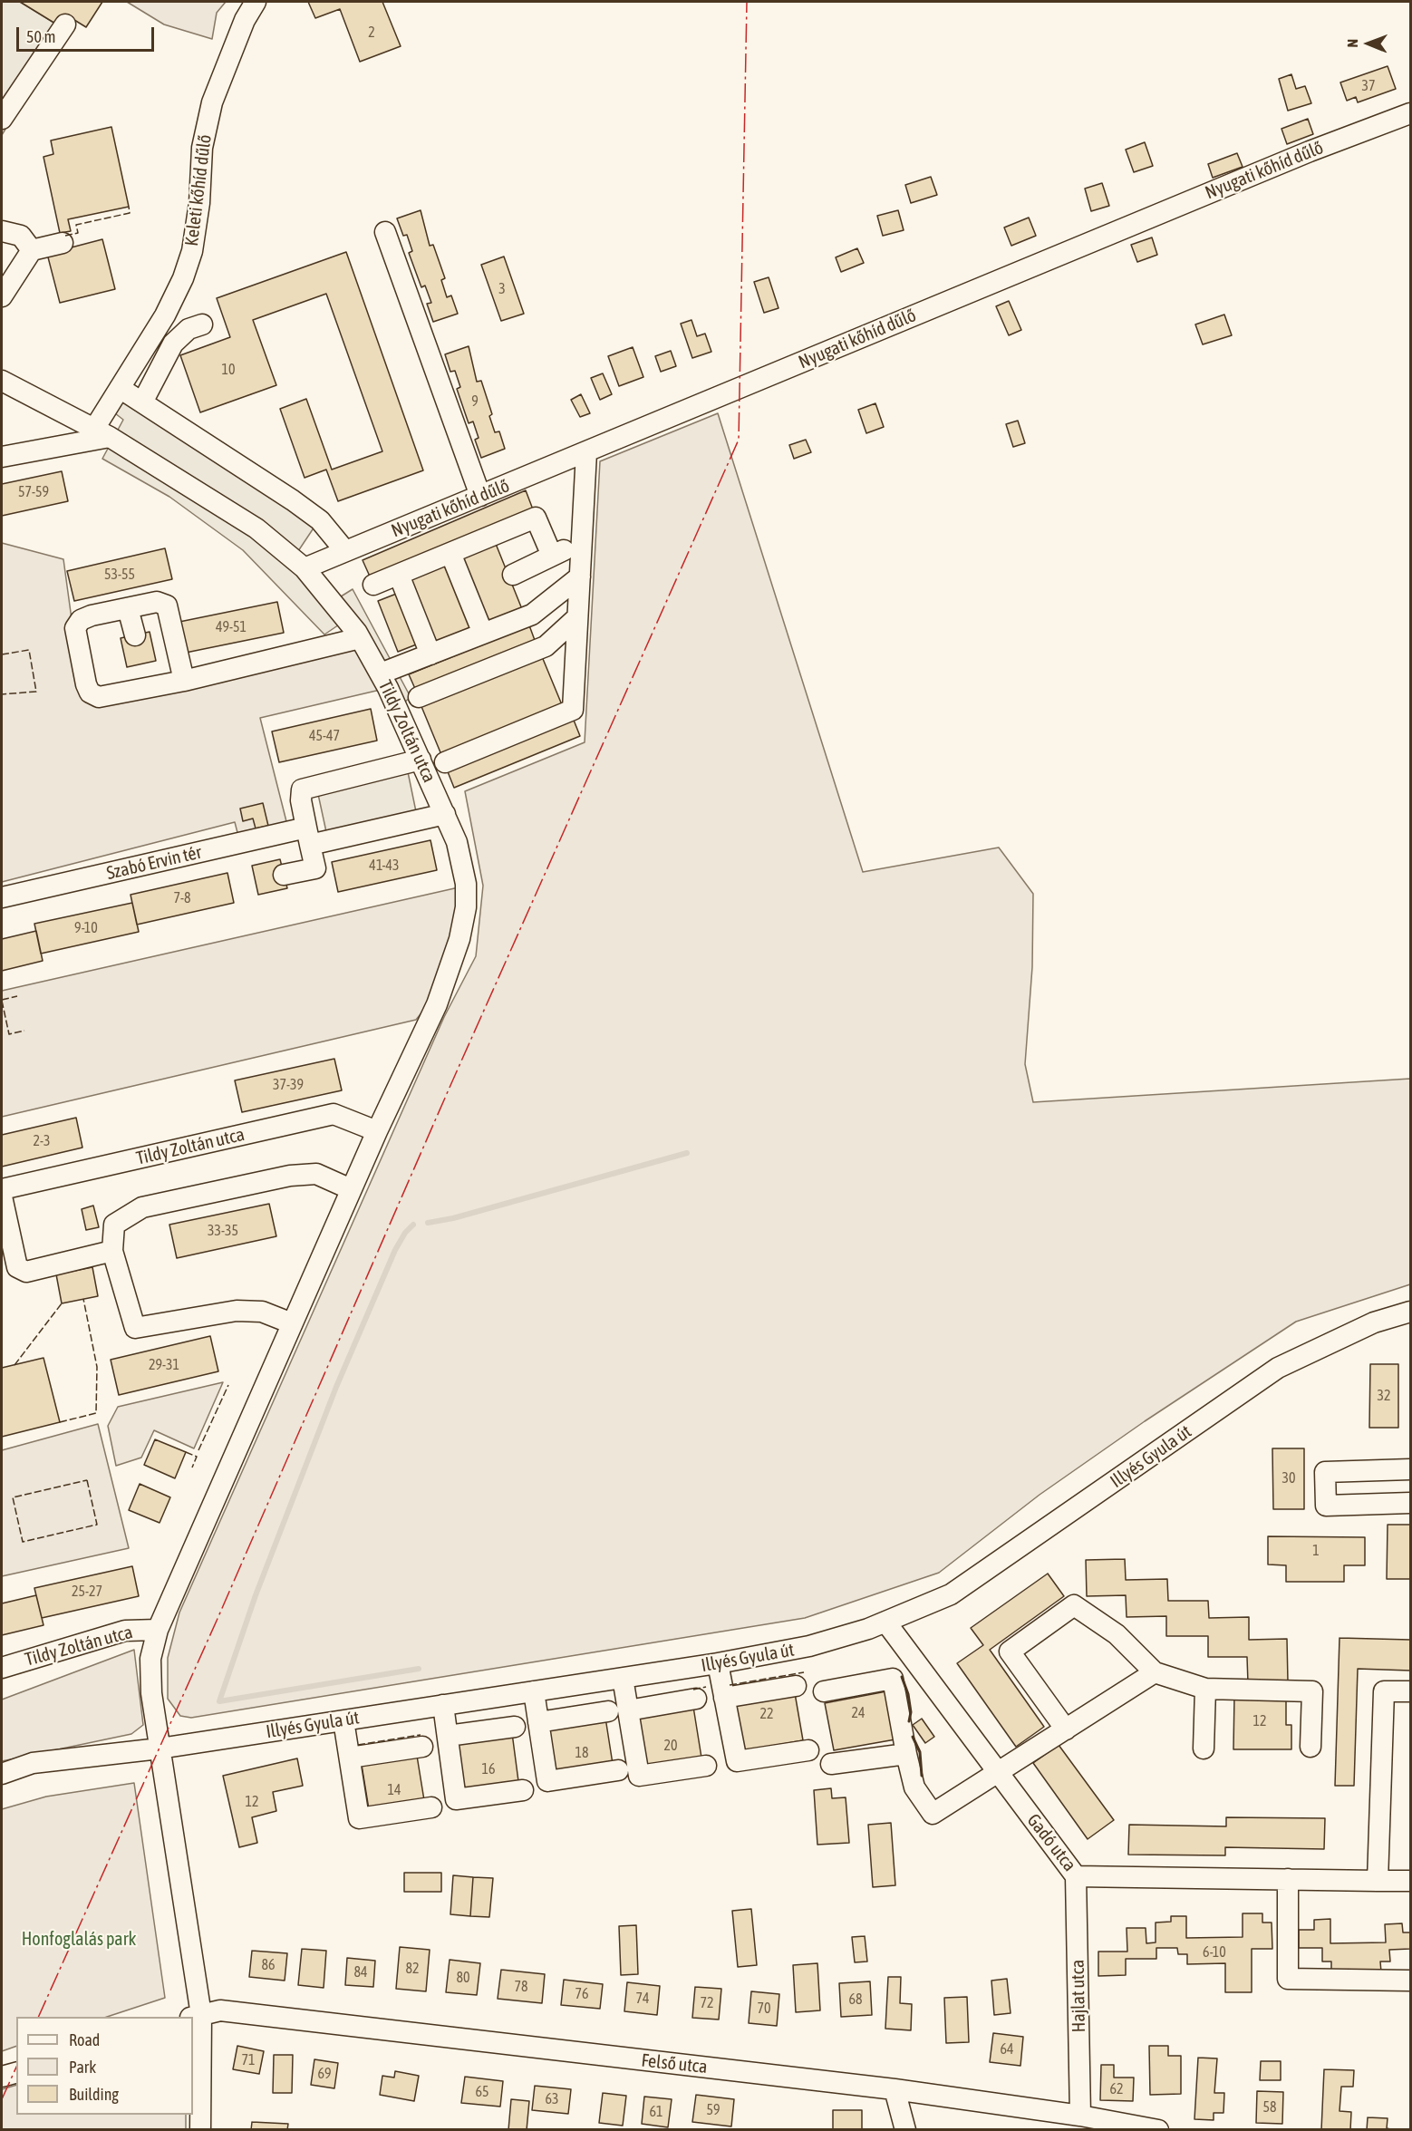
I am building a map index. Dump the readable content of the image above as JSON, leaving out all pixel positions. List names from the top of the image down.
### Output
{
  "streets": {
    "street": [
      "Nyugati kőhíd dűlő",
      "Keleti kőhíd dűlő",
      "Tildy Zoltán utca",
      "Szabó Ervin tér",
      "Illyés Gyula út",
      "Gadó utca",
      "Hajlat utca",
      "Felső utca"
    ]
  },
  "crossings": [
    ["Nyugati kőhíd dűlő", "Tildy Zoltán utca"],
    ["Keleti kőhíd dűlő", "Tildy Zoltán utca"],
    ["Tildy Zoltán utca", "Szabó Ervin tér"],
    ["Tildy Zoltán utca", "Illyés Gyula út"],
    ["Tildy Zoltán utca", "Felső utca"],
    ["Illyés Gyula út", "Gadó utca"],
    ["Gadó utca", "Hajlat utca"],
    ["Hajlat utca", "Felső utca"]
  ],
  "parks": ["Honfoglalás park"],
  "house_numbers": [
    "2",
    "37",
    "3",
    "10",
    "9",
    "57-59",
    "53-55",
    "49-51",
    "45-47",
    "41-43",
    "7-8",
    "9-10",
    "37-39",
    "2-3",
    "33-35",
    "29-31",
    "32",
    "30",
    "1",
    "25-27",
    "24",
    "22",
    "12",
    "20",
    "18",
    "16",
    "14",
    "12",
    "6-10",
    "86",
    "82",
    "84",
    "80",
    "78",
    "76",
    "74",
    "68",
    "72",
    "70",
    "64",
    "71",
    "69",
    "62",
    "65",
    "63",
    "58",
    "59",
    "61"
  ],
  "legend": ["Road", "Park", "Building"],
  "scale_bar": "50 m",
  "north": "left"
}
